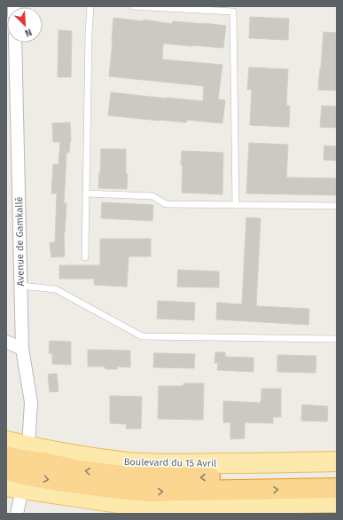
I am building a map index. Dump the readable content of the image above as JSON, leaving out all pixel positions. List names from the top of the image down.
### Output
{
  "streets": {
    "highway": ["Boulevard du 15 Avril"],
    "street": ["Avenue de Gamkallé"]
  },
  "crossings": [
    ["Avenue de Gamkallé", "Boulevard du 15 Avril"]
  ],
  "north": "bottom right"
}
